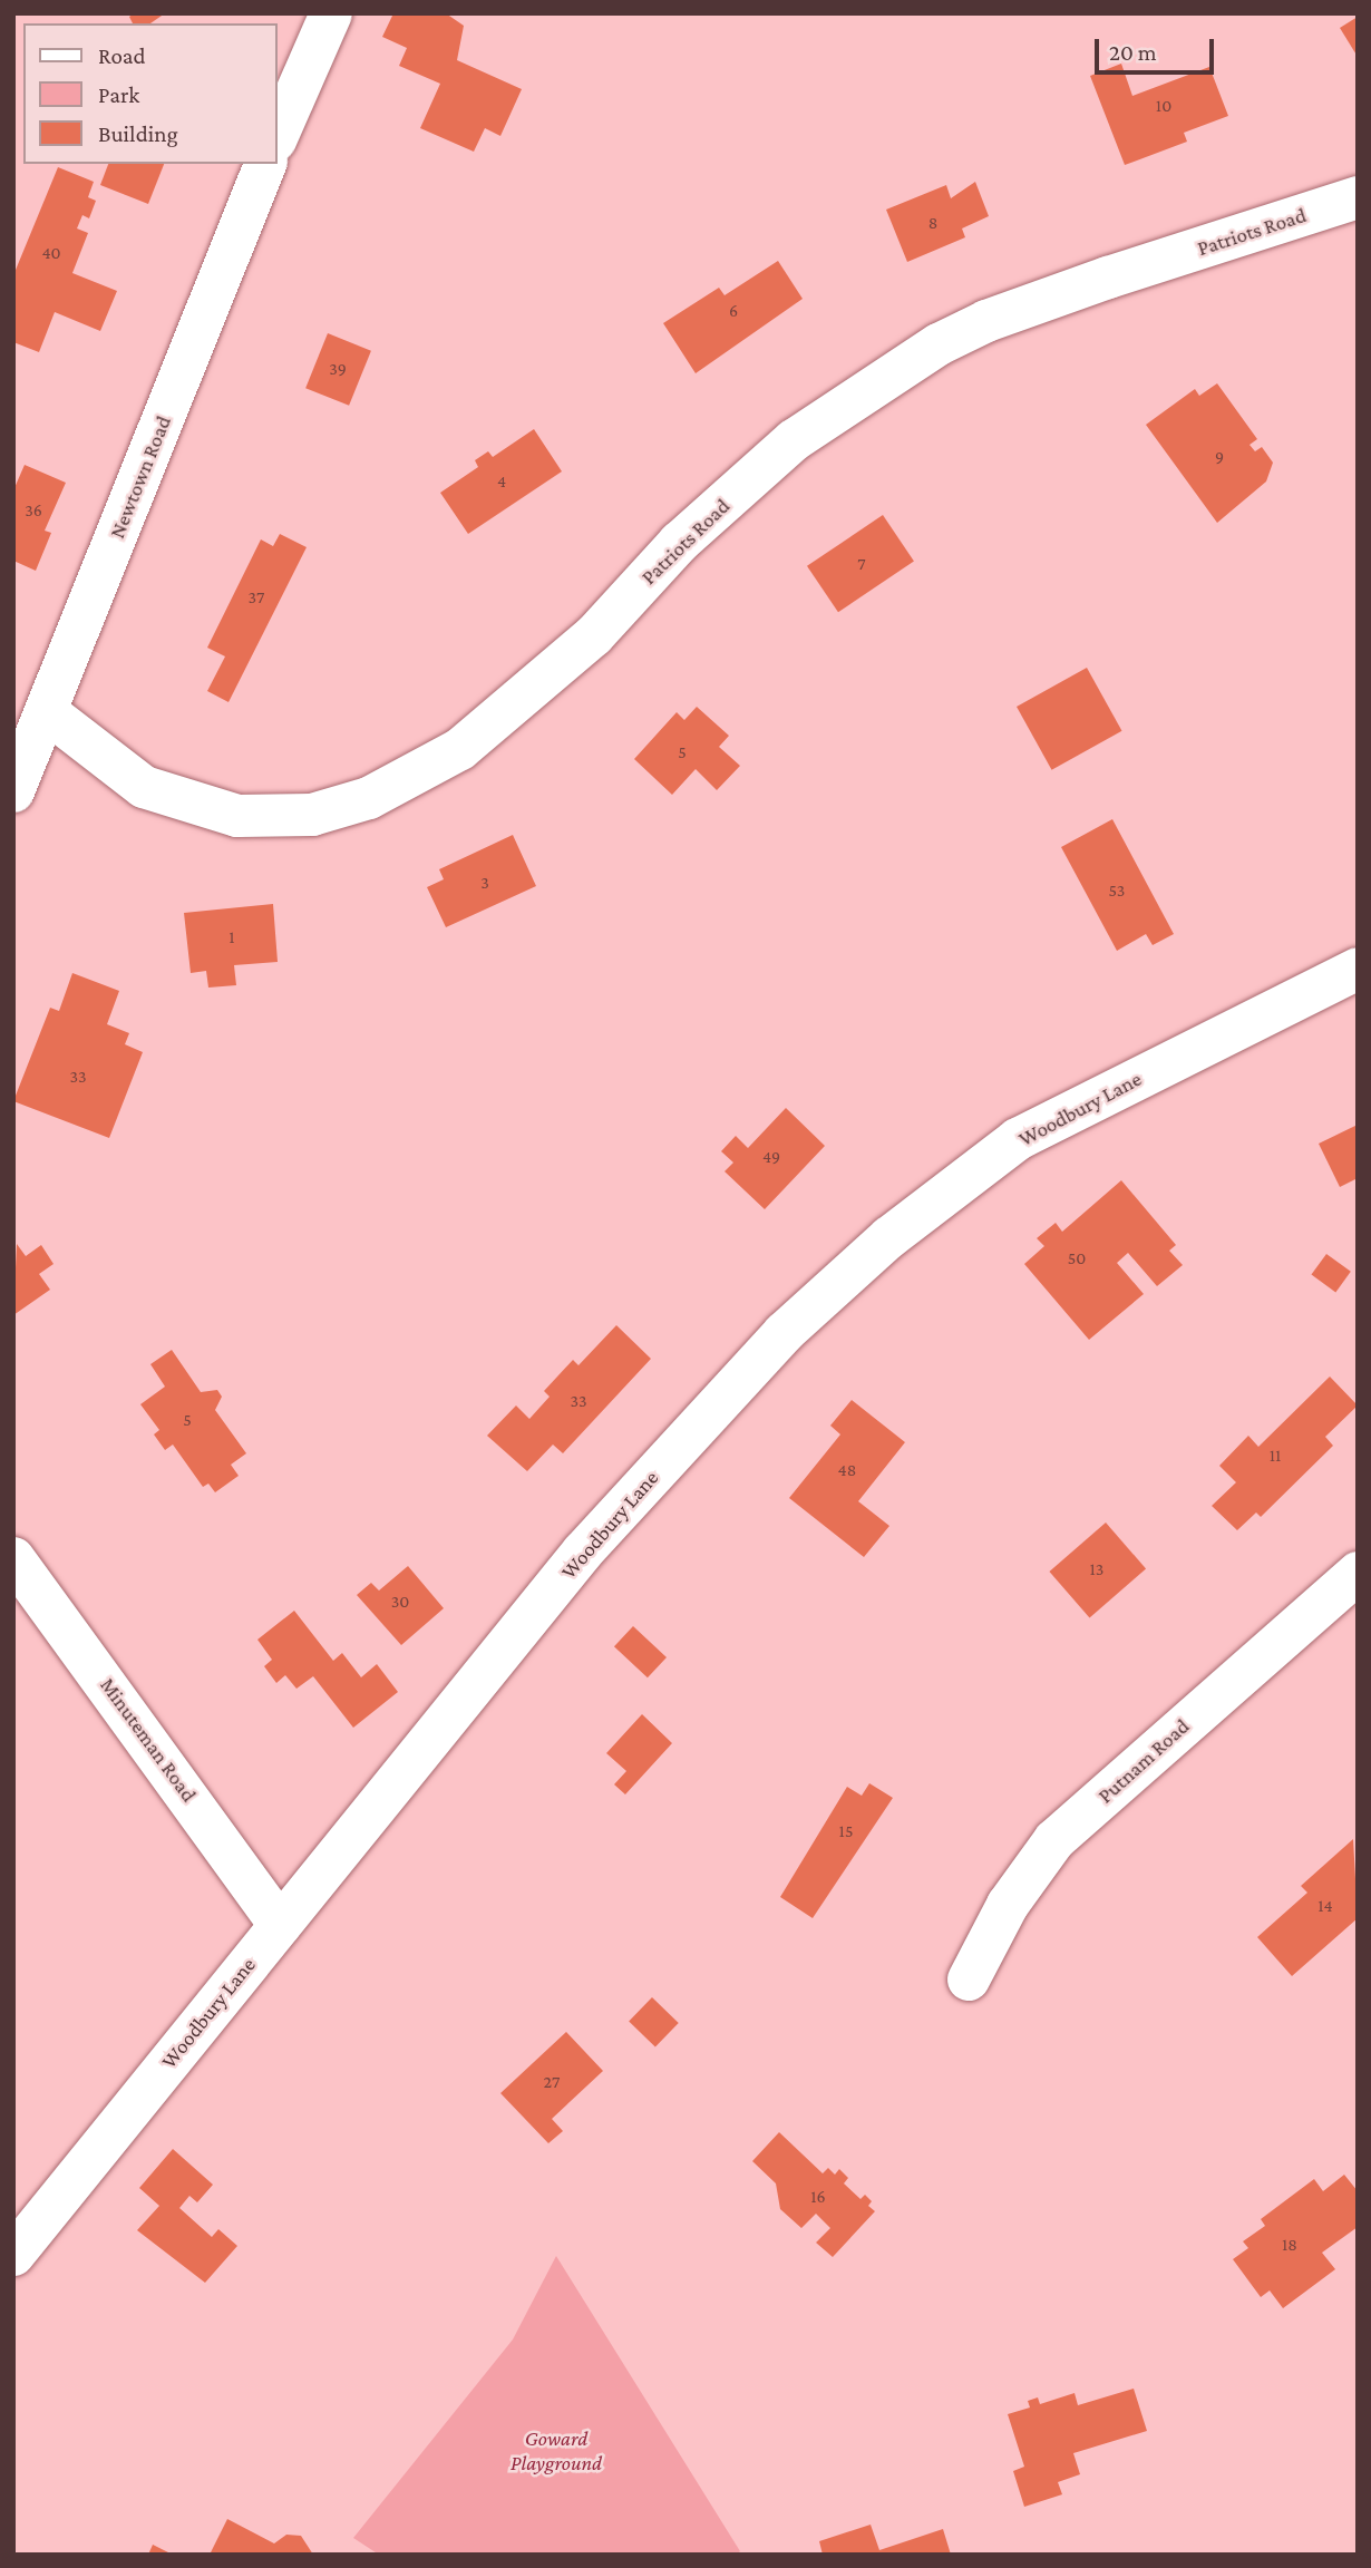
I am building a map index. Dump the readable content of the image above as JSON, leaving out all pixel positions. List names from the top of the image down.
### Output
{
  "streets": {
    "street": [
      "Patriots Road",
      "Newtown Road",
      "Woodbury Lane",
      "Minuteman Road",
      "Putnam Road"
    ]
  },
  "crossings": [
    ["Patriots Road", "Newtown Road"],
    ["Woodbury Lane", "Minuteman Road"]
  ],
  "parks": ["Goward Playground"],
  "house_numbers": [
    "10",
    "8",
    "40",
    "6",
    "39",
    "9",
    "4",
    "36",
    "7",
    "37",
    "5",
    "3",
    "53",
    "1",
    "33",
    "49",
    "50",
    "33",
    "5",
    "11",
    "48",
    "13",
    "30",
    "15",
    "14",
    "27",
    "16",
    "18"
  ],
  "legend": ["Road", "Park", "Building"],
  "scale_bar": "20 m"
}
